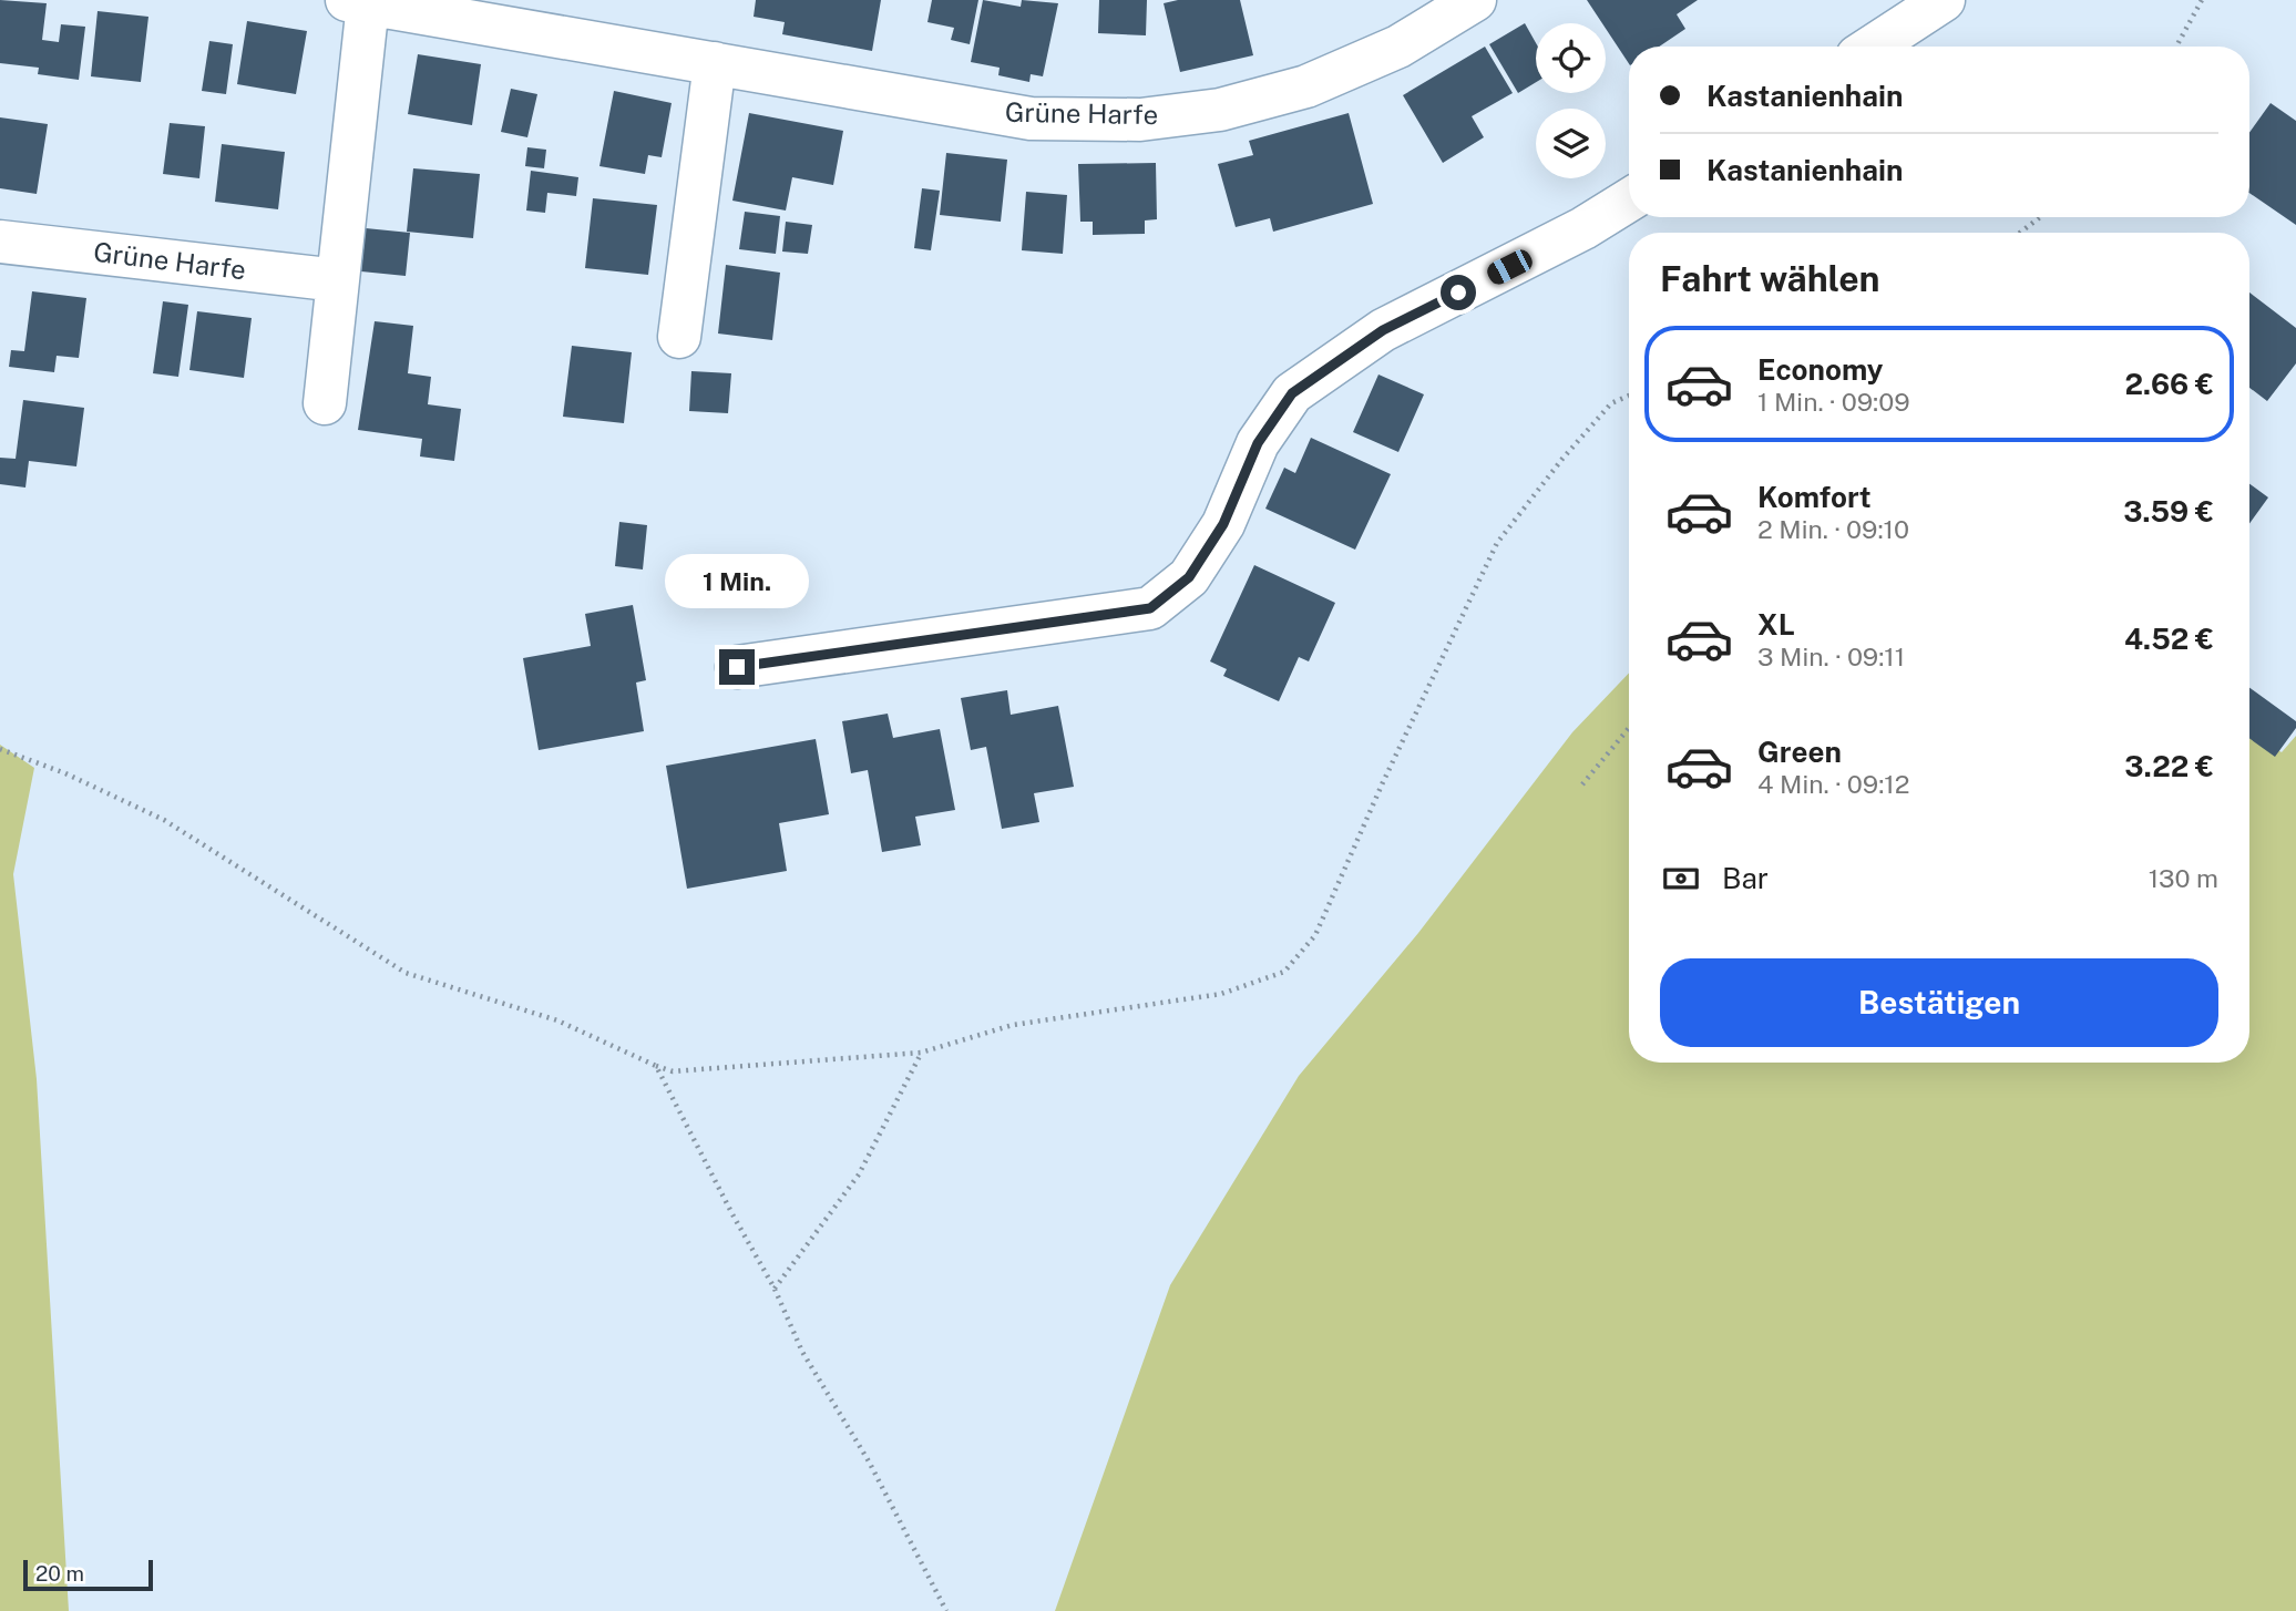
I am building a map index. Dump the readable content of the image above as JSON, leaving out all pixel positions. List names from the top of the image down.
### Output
{
  "streets": {
    "street": ["Grüne Harfe"]
  },
  "scale_bar": "20 m",
  "page": {
    "banner": ["Kastanienhain", "Kastanienhain"],
    "heading": "Fahrt wählen",
    "list": [
      {
        "name": "Economy",
        "note": "1 Min. · 09:09",
        "value": "2.66 €"
      },
      {
        "name": "Komfort",
        "note": "2 Min. · 09:10",
        "value": "3.59 €"
      },
      {
        "name": "XL",
        "note": "3 Min. · 09:11",
        "value": "4.52 €"
      },
      {
        "name": "Green",
        "note": "4 Min. · 09:12",
        "value": "3.22 €"
      }
    ],
    "bubble": "1 Min.",
    "pay": ["Bar", "130 m"],
    "buttons": "Bestätigen",
    "scale": "20 m"
  }
}
